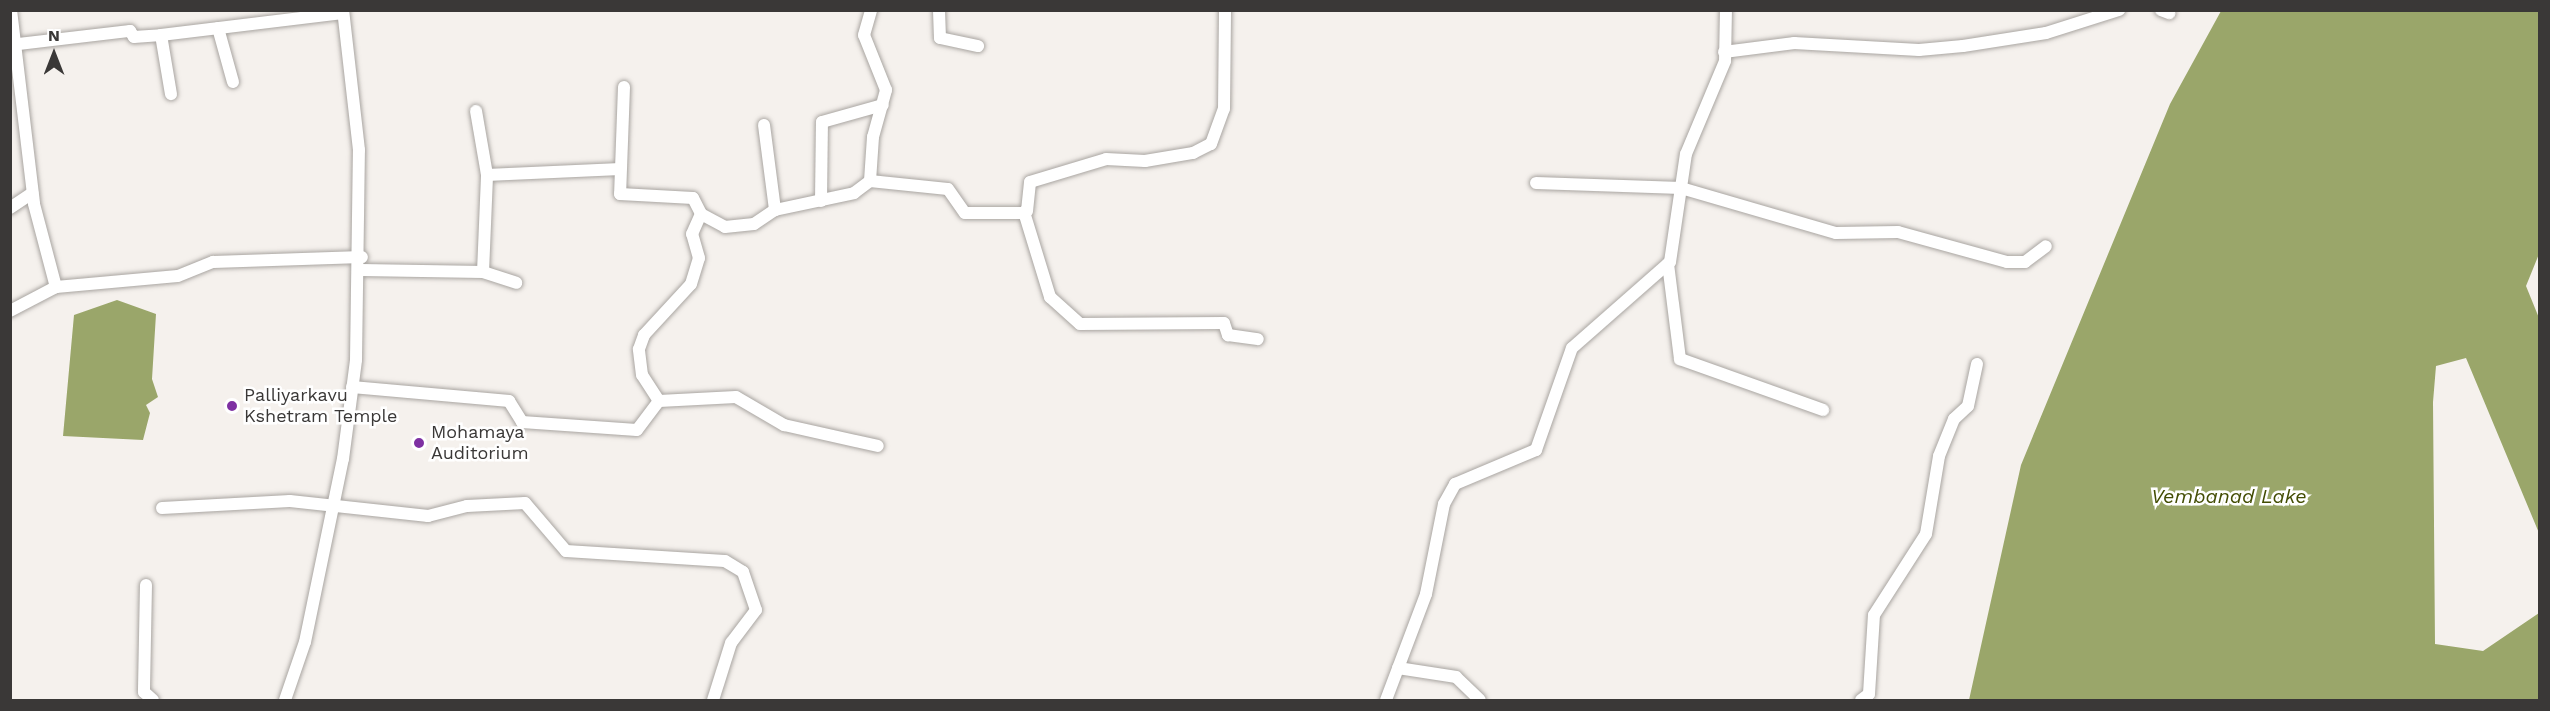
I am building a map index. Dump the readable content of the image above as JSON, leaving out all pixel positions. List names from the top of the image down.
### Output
{
  "water": ["Vembanad Lake"],
  "places": ["Palliyarkavu Kshetram Temple", "Mohamaya Auditorium"],
  "north": "top"
}
